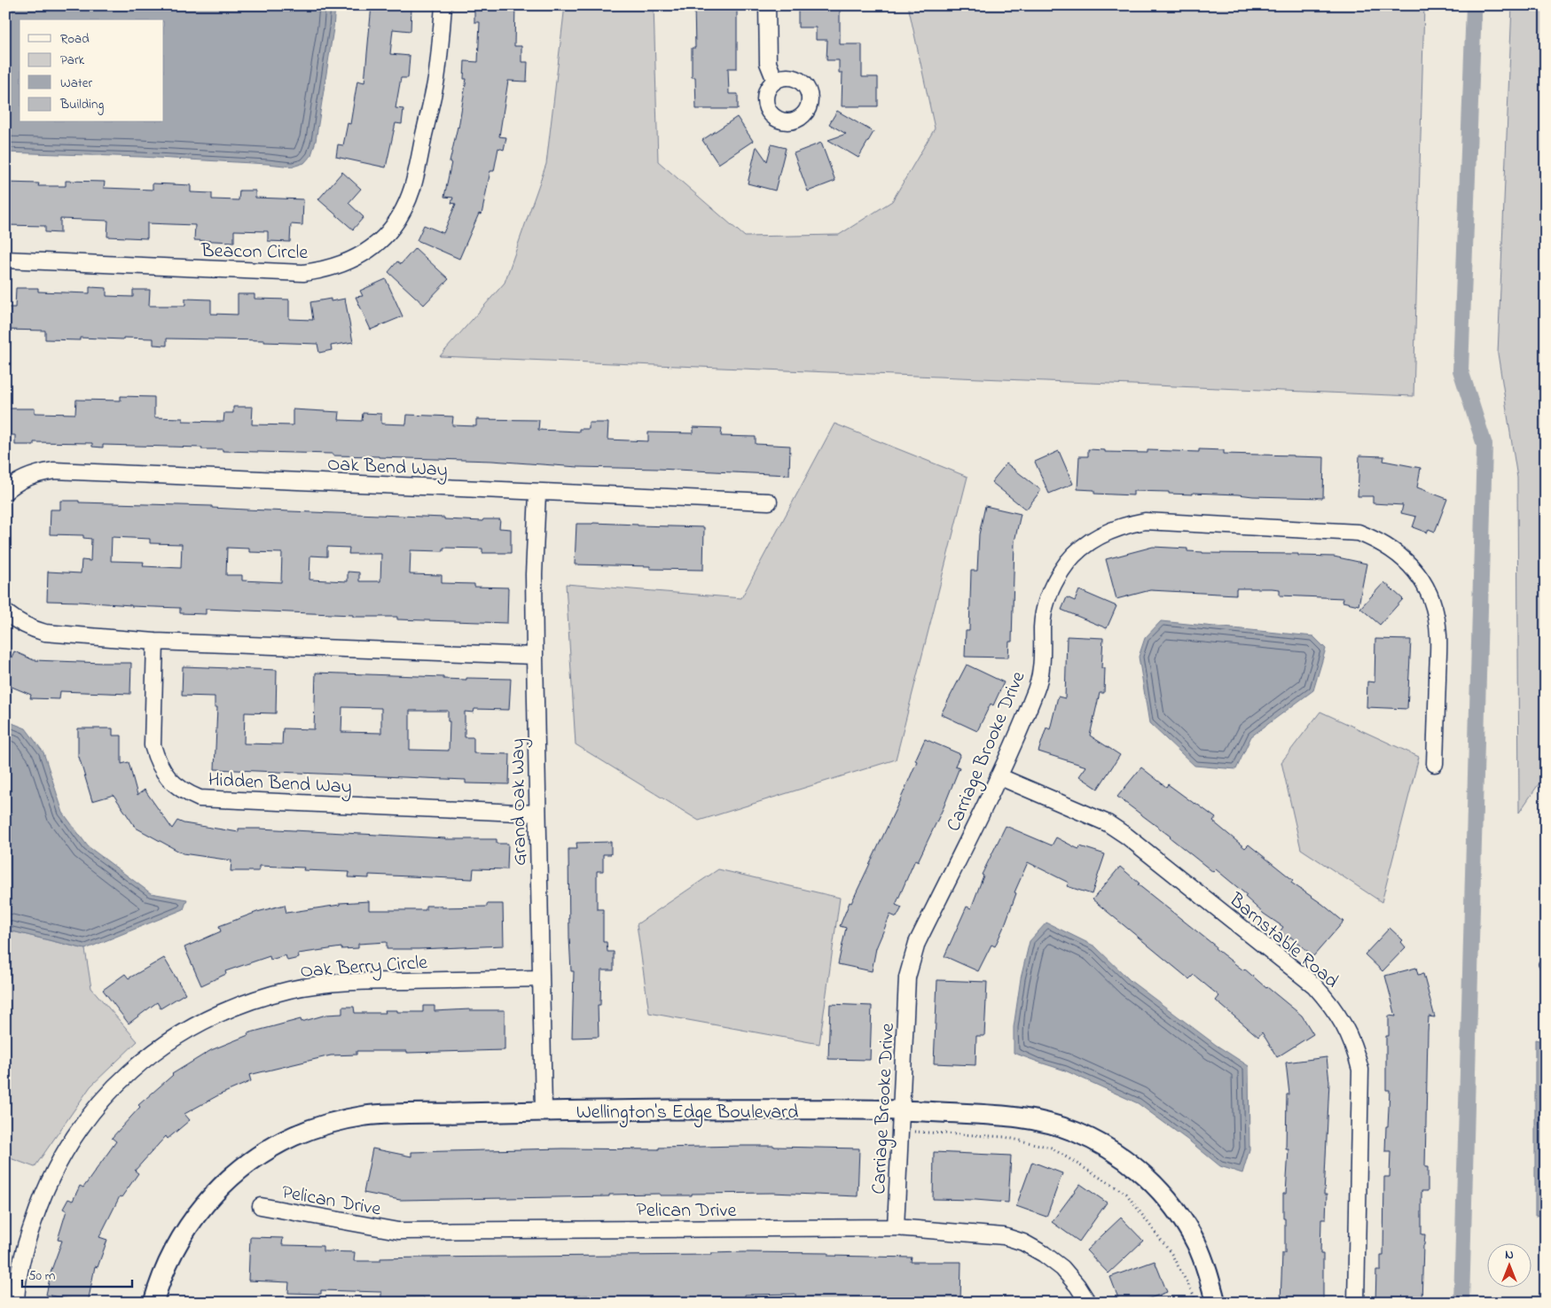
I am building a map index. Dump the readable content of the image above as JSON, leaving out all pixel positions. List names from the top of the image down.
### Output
{
  "streets": {
    "street": [
      "Beacon Circle",
      "Oak Bend Way",
      "Carriage Brooke Drive",
      "Hidden Bend Way",
      "Grand Oak Way",
      "Barnstable Road",
      "Oak Berry Circle",
      "Wellington's Edge Boulevard",
      "Pelican Drive"
    ]
  },
  "crossings": [
    ["Oak Bend Way", "Grand Oak Way"],
    ["Carriage Brooke Drive", "Barnstable Road"],
    ["Carriage Brooke Drive", "Wellington's Edge Boulevard"],
    ["Carriage Brooke Drive", "Pelican Drive"],
    ["Hidden Bend Way", "Grand Oak Way"],
    ["Grand Oak Way", "Oak Berry Circle"],
    ["Grand Oak Way", "Wellington's Edge Boulevard"]
  ],
  "legend": [
    "Road",
    "Park",
    "Water",
    "Building"
  ],
  "scale_bar": "50 m",
  "north": "top"
}
